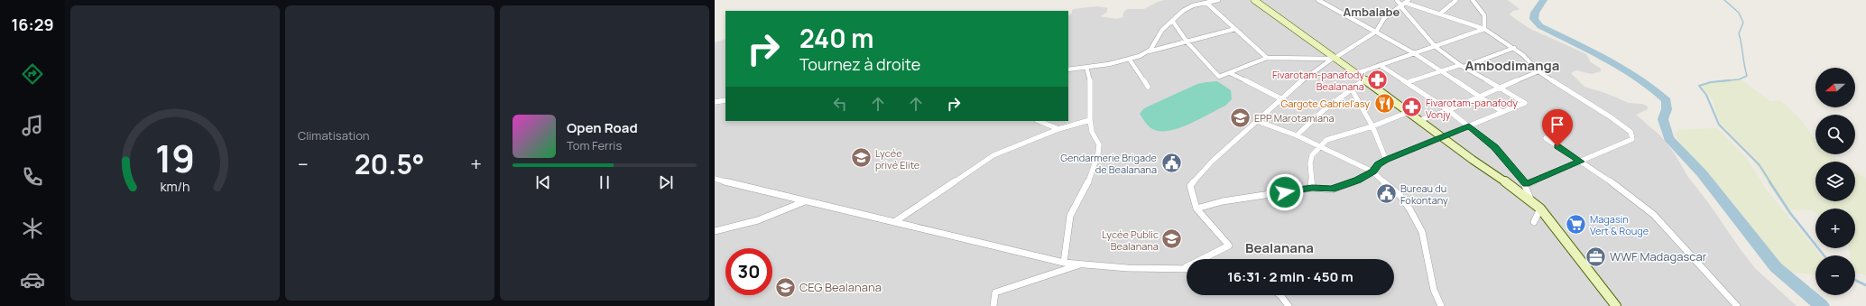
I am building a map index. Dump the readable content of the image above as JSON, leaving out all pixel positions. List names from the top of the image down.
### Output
{
  "districts": ["Ambalabe", "Ambodimanga", "Bealanana"],
  "places": {
    "pharmacy": ["Fivarotam-panafody Bealanana", "Fivarotam-panafody Vonjy"],
    "restaurant": ["Gargote Gabriel'asy"],
    "school or university": [
      "EPP Marotamiana",
      "Lycée privé Elite",
      "Lycée Public Bealanana",
      "CEG Bealanana"
    ],
    "public building": ["Gendarmerie Brigade de Bealanana", "Bureau du Fokontany"],
    "supermarket": ["Magasin Vert & Rouge"],
    "office": ["WWF Madagascar"]
  },
  "north": "left",
  "page": {
    "tabs": "16:29",
    "tile": "Climatisation",
    "turn": ["240 m", "Tournez à droite"],
    "map_buttons": ["+", "−"],
    "song": ["Open Road", "Tom Ferris"],
    "heat": ["−", "20.5°", "+"],
    "limit": "30",
    "trip": "16:31 · 2 min · 450 m",
    "gauge": ["19", "km/h"]
  }
}
